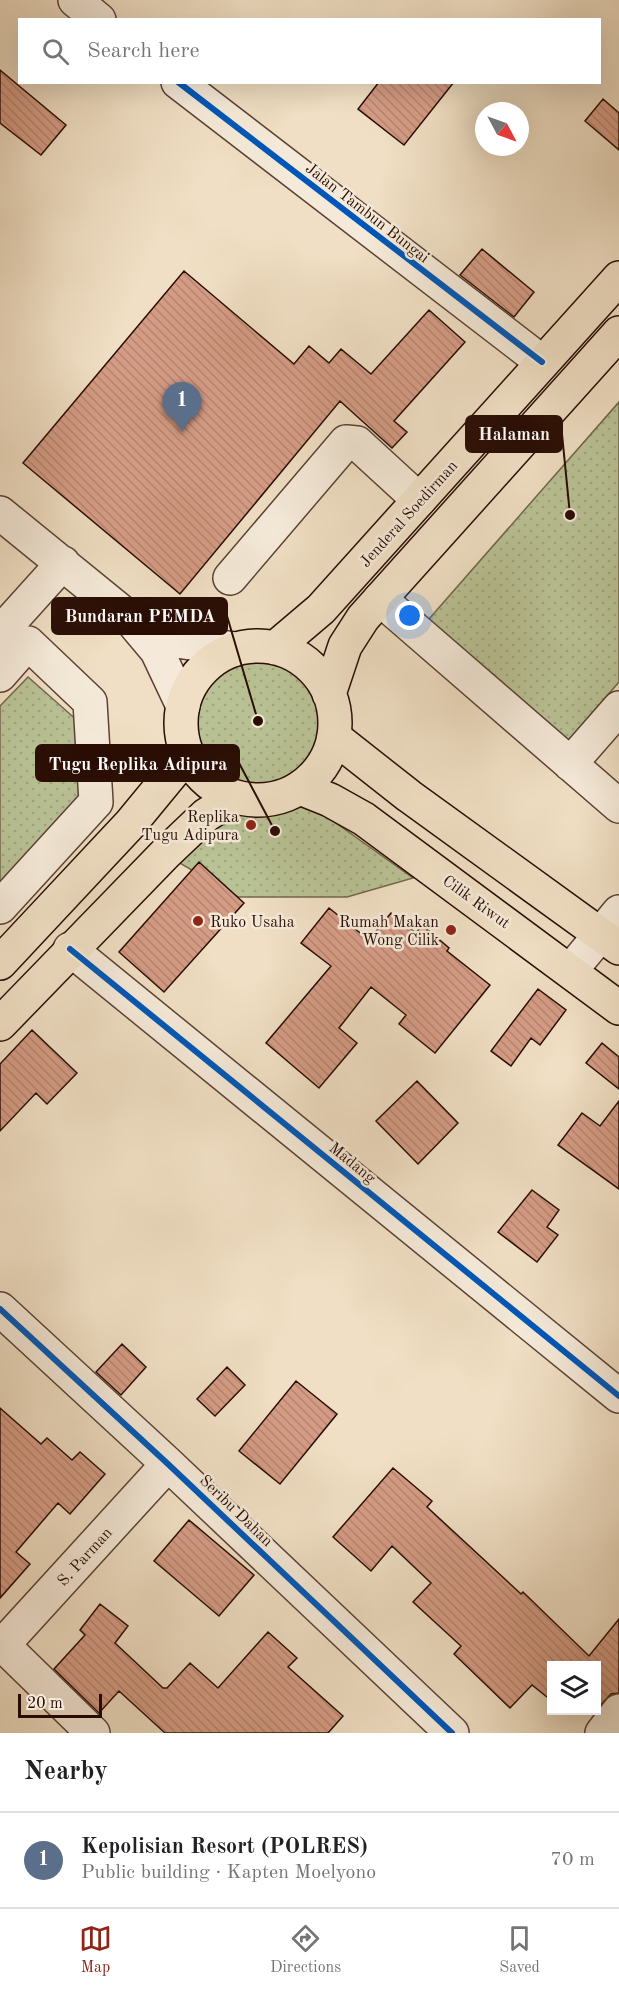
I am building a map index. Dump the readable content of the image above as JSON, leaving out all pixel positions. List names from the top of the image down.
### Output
{
  "streets": {
    "main road": ["Jenderal Soedirman", "Cilik Riwut"],
    "street": [
      "Jalan Tambun Bungai",
      "Madang",
      "Seribu Dahan",
      "S. Parman"
    ]
  },
  "crossings": [
    ["Jalan Tambun Bungai", "Jenderal Soedirman"],
    ["Jenderal Soedirman", "Cilik Riwut"],
    ["Seribu Dahan", "S. Parman"]
  ],
  "places": [
    "Halaman",
    "Bundaran PEMDA",
    "Replika Tugu Adipura",
    "Tugu Replika Adipura",
    "Ruko Usaha",
    "Rumah Makan Wong Cilik"
  ],
  "scale_bar": "20 m",
  "north": "bottom right",
  "page": {
    "search": "Search here",
    "pins": "1",
    "scale": "20 m",
    "heading": "Nearby",
    "list": [
      {
        "mark": "1",
        "name": "Kepolisian Resort (POLRES)",
        "note": "Public building · Kapten Moelyono",
        "value": "70 m"
      }
    ],
    "nav": ["Map", "Directions", "Saved"]
  }
}
